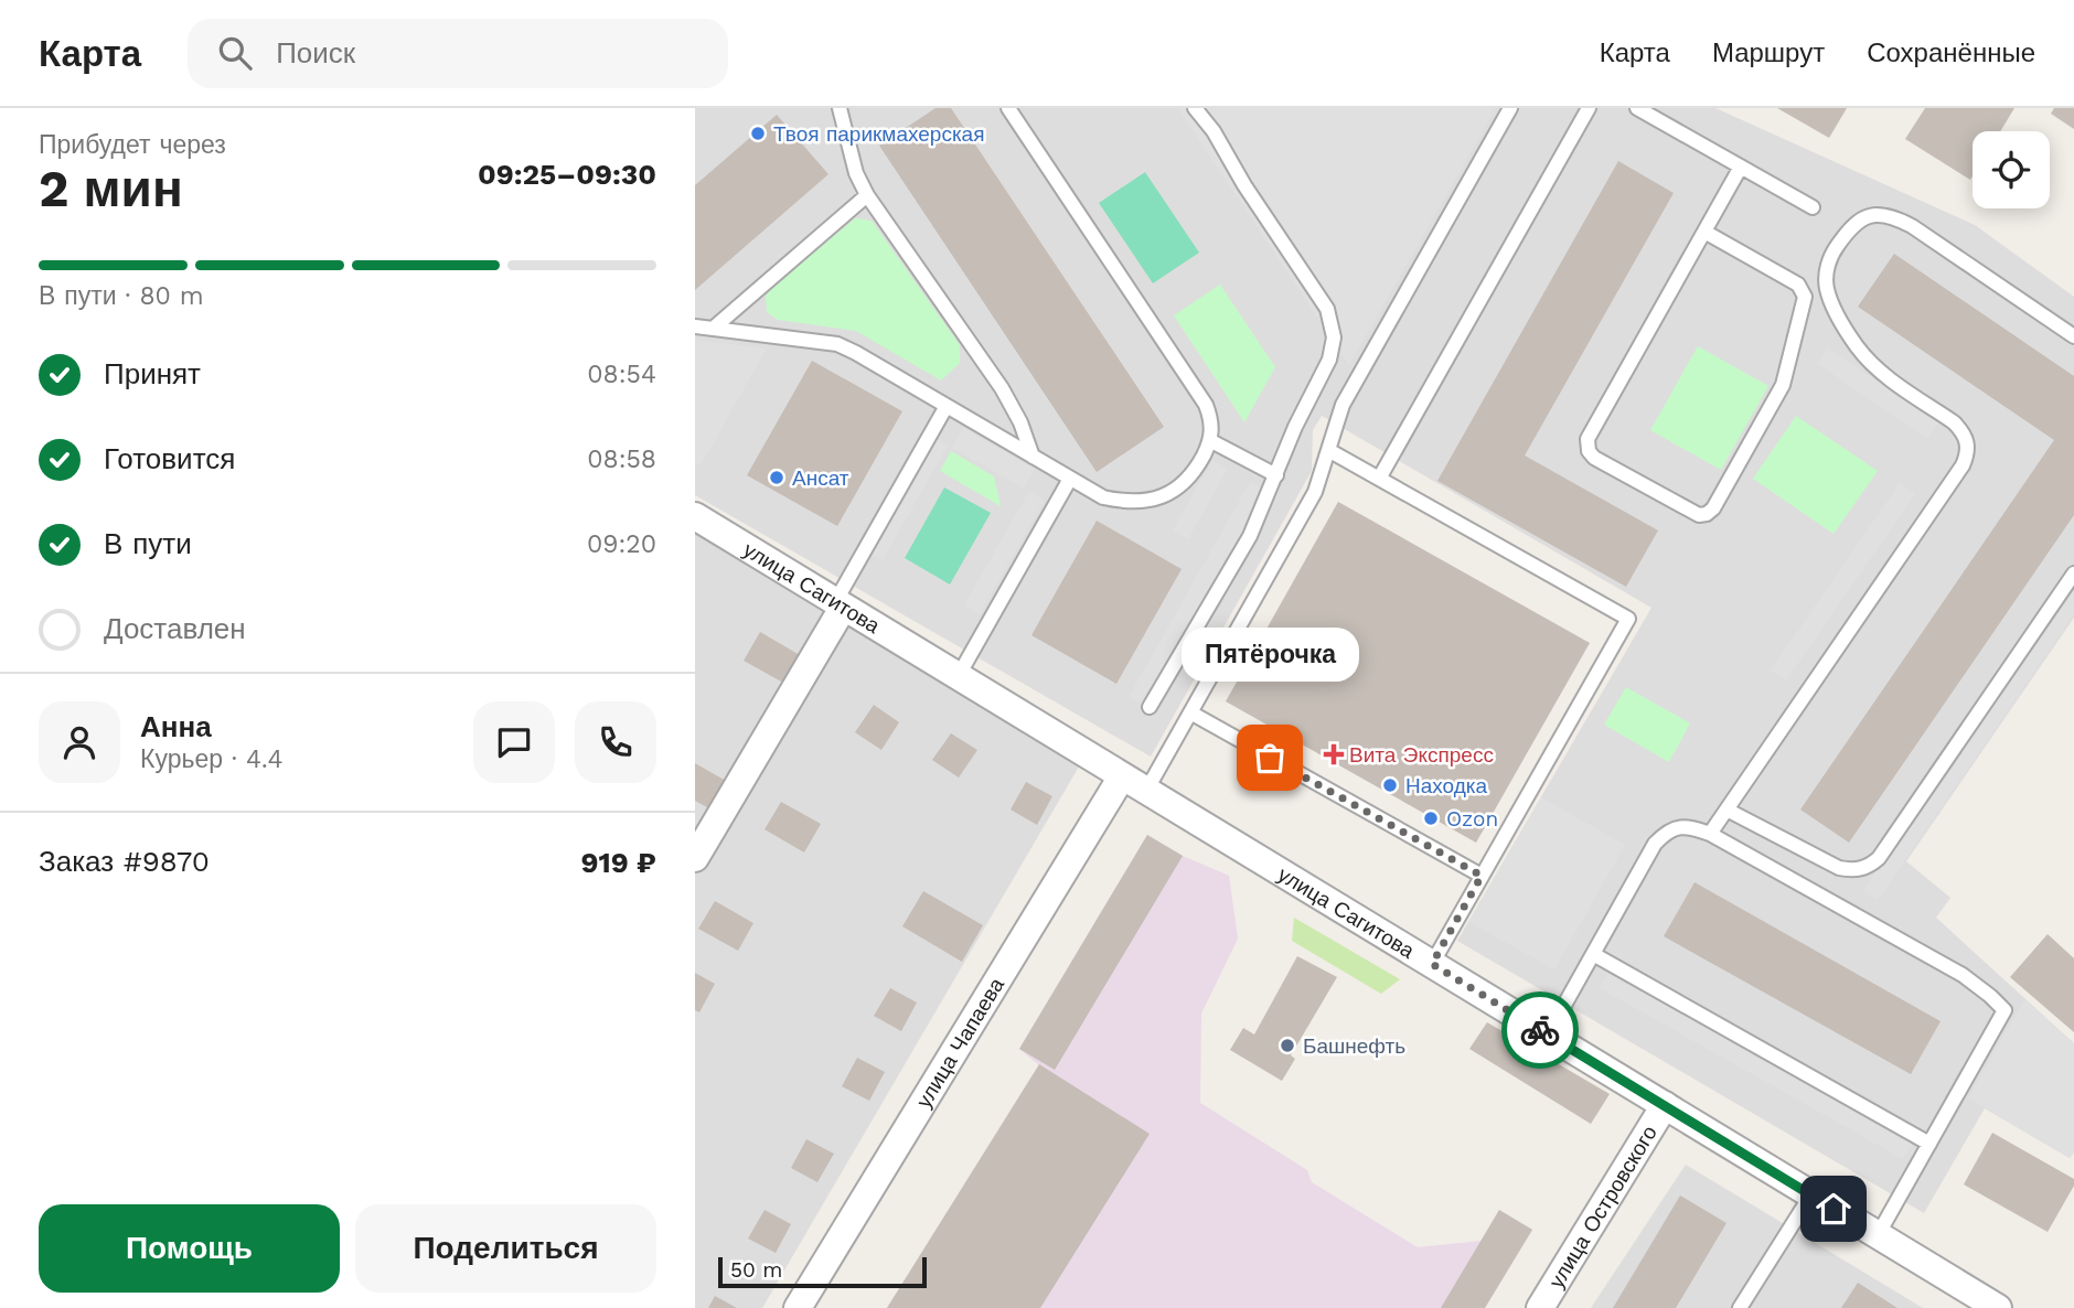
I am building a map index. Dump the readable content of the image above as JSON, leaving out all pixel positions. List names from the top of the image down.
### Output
{
  "streets": {
    "street": ["улица Сагитова", "улица Чапаева", "улица Островского"]
  },
  "crossings": [
    ["улица Сагитова", "улица Чапаева"],
    ["улица Сагитова", "улица Островского"]
  ],
  "places": {
    "other": [
      "Твоя парикмахерская",
      "Ансат",
      "Пятёрочка",
      "Находка",
      "Ozon",
      "Башнефть"
    ],
    "health": ["Вита Экспресс"]
  },
  "scale_bar": "50 m",
  "page": {
    "header": "Карта",
    "search": "Поиск",
    "nav": ["Карта", "Маршрут", "Сохранённые"],
    "heading": ["2 мин", "Прибудет через", "09:25–09:30"],
    "panel": [
      "Анна",
      "Курьер · 4.4",
      "Заказ #9870",
      "919 ₽"
    ],
    "bar": "В пути · 80 m",
    "list": [
      ["Принят", "08:54"],
      ["Готовится", "08:58"],
      ["В пути", "09:20"],
      "Доставлен"
    ],
    "bubble": "Пятёрочка",
    "buttons": ["Помощь", "Поделиться"],
    "scale": "50 m"
  }
}
